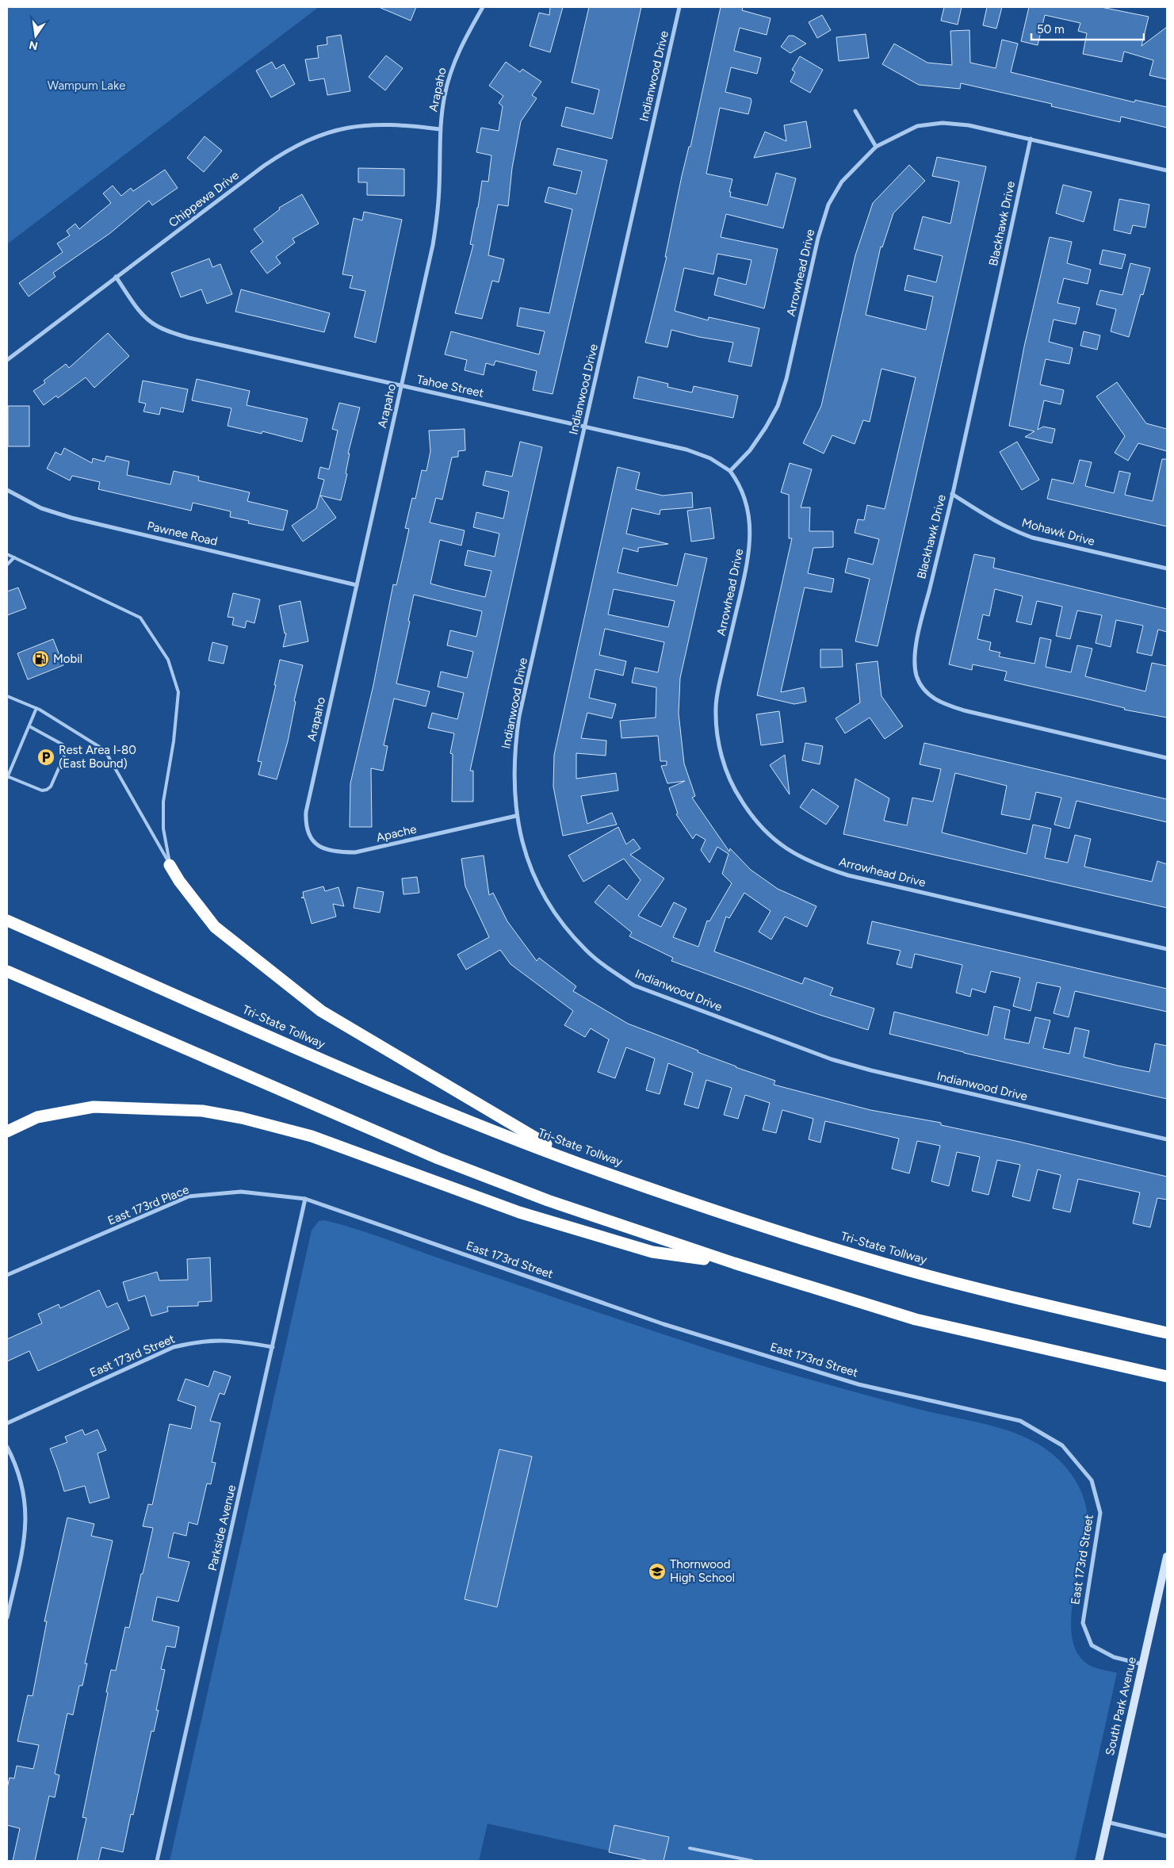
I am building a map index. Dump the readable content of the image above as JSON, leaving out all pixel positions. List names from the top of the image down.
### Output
{
  "streets": {
    "highway": ["Tri-State Tollway"],
    "street": [
      "Indianwood Drive",
      "Arapaho",
      "Chippewa Drive",
      "Blackhawk Drive",
      "Arrowhead Drive",
      "Tahoe Street",
      "Mohawk Drive",
      "Pawnee Road",
      "Apache",
      "East 173rd Place",
      "East 173rd Street",
      "Parkside Avenue",
      "South Park Avenue"
    ]
  },
  "crossings": [
    ["Indianwood Drive", "Tahoe Street"],
    ["Indianwood Drive", "Apache"],
    ["Arapaho", "Chippewa Drive"],
    ["Arapaho", "Tahoe Street"],
    ["Arapaho", "Pawnee Road"],
    ["Arapaho", "Apache"],
    ["Chippewa Drive", "Tahoe Street"],
    ["Blackhawk Drive", "Arrowhead Drive"],
    ["Blackhawk Drive", "Mohawk Drive"],
    ["Arrowhead Drive", "Tahoe Street"],
    ["East 173rd Place", "East 173rd Street"],
    ["East 173rd Place", "Parkside Avenue"],
    ["East 173rd Street", "Parkside Avenue"],
    ["East 173rd Street", "South Park Avenue"]
  ],
  "parks": ["Wampum Lake"],
  "places": {
    "fuel station": ["Mobil"],
    "parking": ["Rest Area I-80 (East Bound)"],
    "school or university": ["Thornwood High School"]
  },
  "scale_bar": "50 m",
  "north": "bottom"
}
